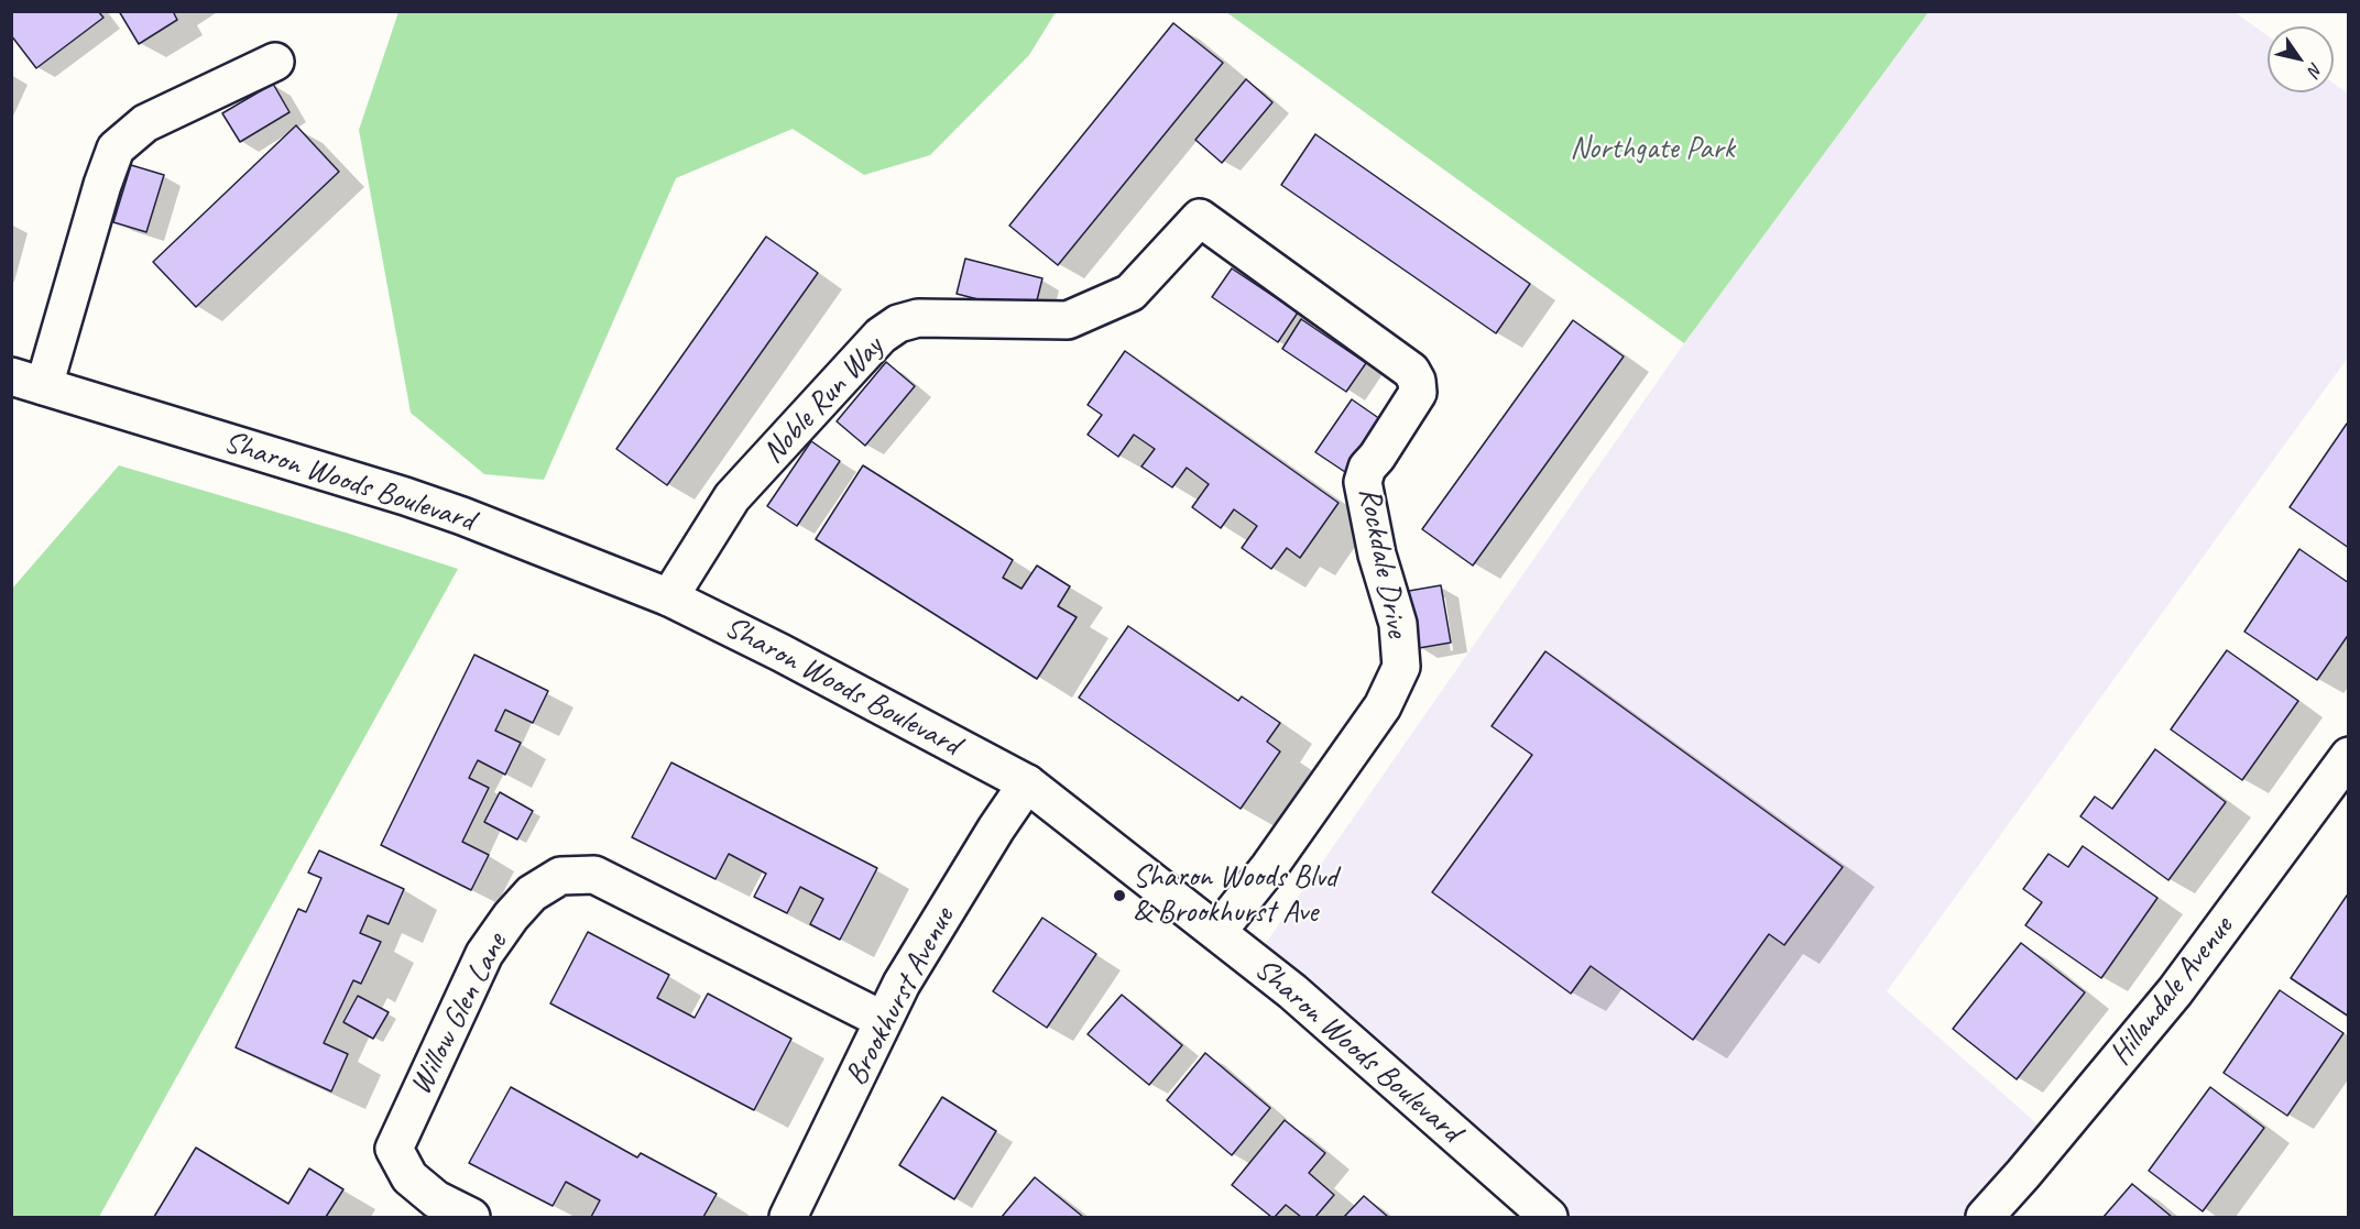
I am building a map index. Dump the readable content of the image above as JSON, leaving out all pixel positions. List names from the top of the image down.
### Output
{
  "streets": {
    "street": [
      "Noble Run Way",
      "Sharon Woods Boulevard",
      "Rockdale Drive",
      "Hillandale Avenue",
      "Brookhurst Avenue",
      "Willow Glen Lane"
    ]
  },
  "crossings": [
    ["Noble Run Way", "Sharon Woods Boulevard"],
    ["Noble Run Way", "Rockdale Drive"],
    ["Sharon Woods Boulevard", "Rockdale Drive"],
    ["Sharon Woods Boulevard", "Brookhurst Avenue"],
    ["Brookhurst Avenue", "Willow Glen Lane"]
  ],
  "parks": ["Northgate Park"],
  "places": ["Sharon Woods Blvd & Brookhurst Ave"],
  "north": "bottom right"
}
